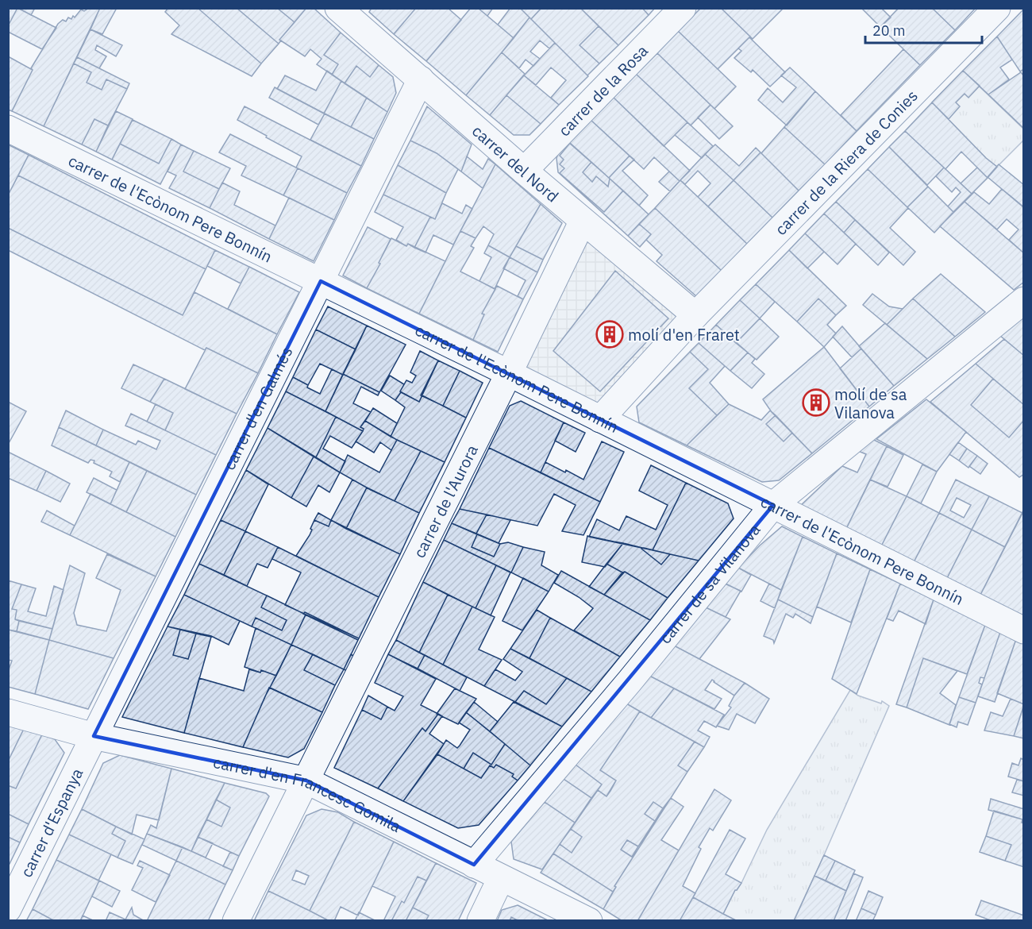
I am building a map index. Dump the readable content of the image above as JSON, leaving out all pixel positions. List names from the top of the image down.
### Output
{
  "streets": {
    "street": [
      "carrer de la Rosa",
      "carrer de la Riera de Conies",
      "carrer del Nord",
      "carrer de l'Ecònom Pere Bonnín",
      "carrer d'en Galmés",
      "carrer de l'Aurora",
      "carrer de sa Vilanova",
      "carrer d'en Francesc Gomila",
      "carrer d'Espanya"
    ]
  },
  "crossings": [
    ["carrer de la Rosa", "carrer del Nord"],
    ["carrer de la Riera de Conies", "carrer del Nord"],
    ["carrer de la Riera de Conies", "carrer de l'Ecònom Pere Bonnín"],
    ["carrer del Nord", "carrer d'en Galmés"],
    ["carrer del Nord", "carrer de l'Aurora"],
    ["carrer de l'Ecònom Pere Bonnín", "carrer d'en Galmés"],
    ["carrer de l'Ecònom Pere Bonnín", "carrer de l'Aurora"],
    ["carrer de l'Ecònom Pere Bonnín", "carrer de sa Vilanova"],
    ["carrer d'en Galmés", "carrer d'en Francesc Gomila"],
    ["carrer d'en Galmés", "carrer d'Espanya"],
    ["carrer de l'Aurora", "carrer d'en Francesc Gomila"],
    ["carrer de sa Vilanova", "carrer d'en Francesc Gomila"],
    ["carrer d'en Francesc Gomila", "carrer d'Espanya"]
  ],
  "places": {
    "building": ["molí d'en Fraret", "molí de sa Vilanova"]
  },
  "scale_bar": "20 m"
}
